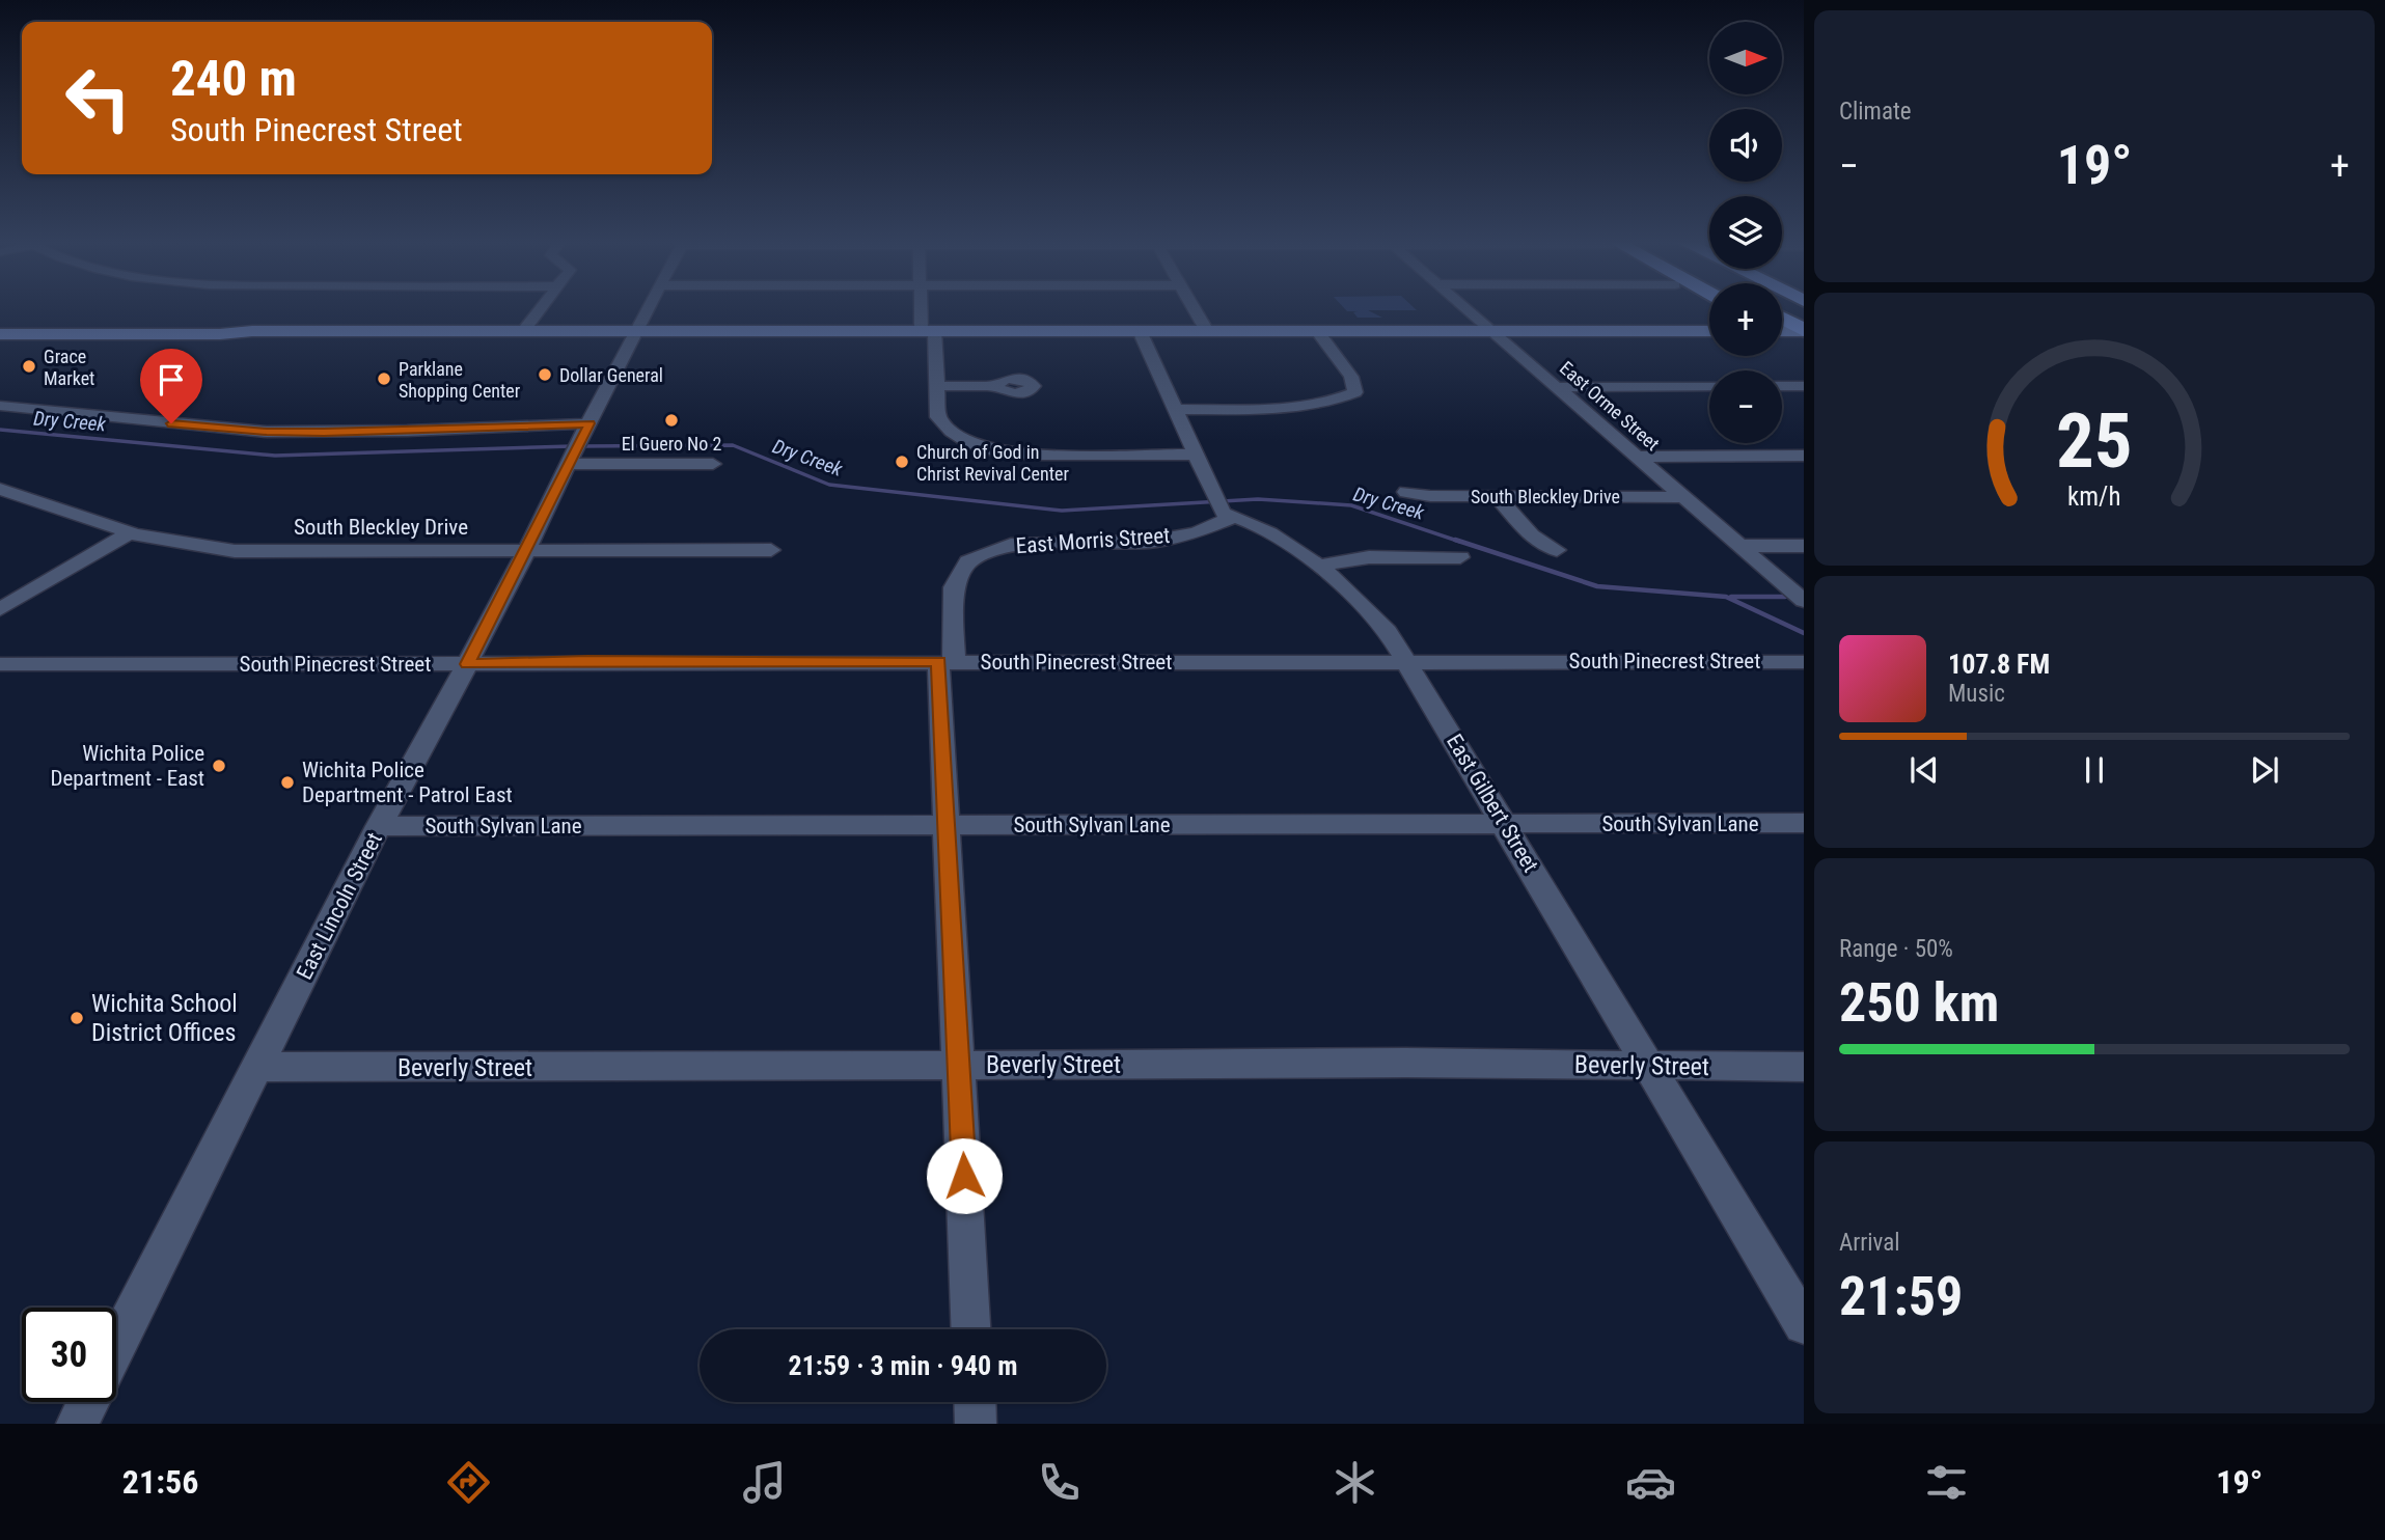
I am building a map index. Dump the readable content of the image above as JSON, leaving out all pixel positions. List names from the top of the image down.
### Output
{
  "streets": {
    "street": [
      "East Orme Street",
      "South Bleckley Drive",
      "East Morris Street",
      "South Pinecrest Street",
      "East Gilbert Street",
      "South Sylvan Lane",
      "East Lincoln Street",
      "Beverly Street"
    ]
  },
  "crossings": [
    ["East Orme Street", "South Bleckley Drive"],
    ["South Bleckley Drive", "East Lincoln Street"],
    ["East Morris Street", "South Pinecrest Street"],
    ["East Morris Street", "East Gilbert Street"],
    ["East Morris Street", "South Sylvan Lane"],
    ["East Morris Street", "Beverly Street"],
    ["South Pinecrest Street", "East Gilbert Street"],
    ["South Pinecrest Street", "East Lincoln Street"],
    ["East Gilbert Street", "South Sylvan Lane"],
    ["East Gilbert Street", "Beverly Street"],
    ["South Sylvan Lane", "East Lincoln Street"],
    ["East Lincoln Street", "Beverly Street"]
  ],
  "water": ["Dry Creek"],
  "places": [
    "Grace Market",
    "Dollar General",
    "Parklane Shopping Center",
    "El Guero No 2",
    "Church of God in Christ Revival Center",
    "Wichita Police Department - East",
    "Wichita Police Department - Patrol East",
    "Wichita School District Offices"
  ],
  "north": "right",
  "page": {
    "tile": [
      "Climate",
      ["Range · 50%", "250 km"],
      ["Arrival", "21:59"]
    ],
    "map_buttons": ["+", "−"],
    "turn": ["240 m", "South Pinecrest Street"],
    "heat": ["−", "19°", "+"],
    "song": ["107.8 FM", "Music"],
    "limit": "30",
    "trip": "21:59 · 3 min · 940 m",
    "tabs": ["21:56", "19°"],
    "gauge": ["25", "km/h"]
  }
}
